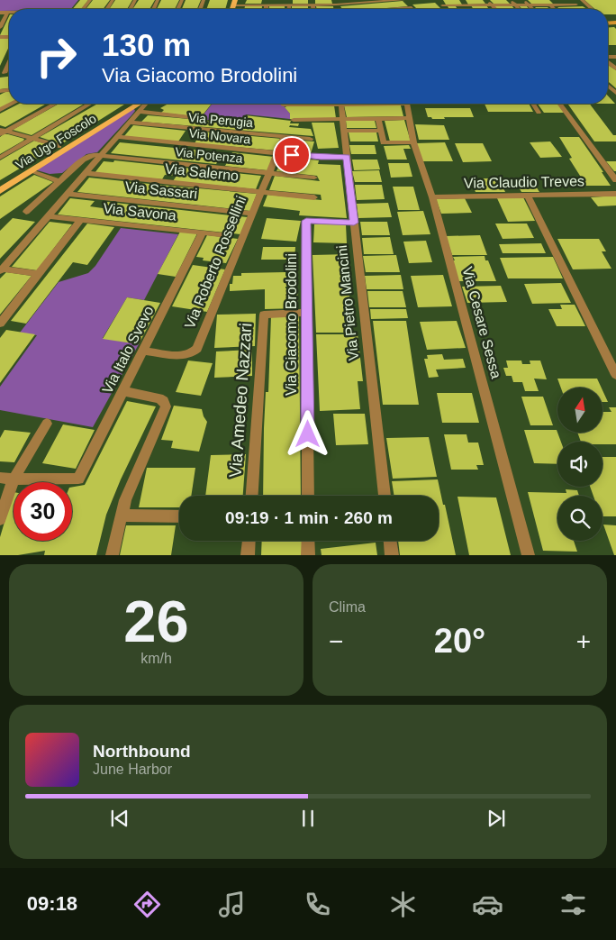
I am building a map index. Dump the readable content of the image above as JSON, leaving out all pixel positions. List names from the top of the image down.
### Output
{
  "streets": {
    "main road": ["Via Ugo Foscolo"],
    "street": [
      "Via Perugia",
      "Via Novara",
      "Via Potenza",
      "Via Salerno",
      "Via Claudio Treves",
      "Via Sassari",
      "Via Savona",
      "Via Roberto Rossellini",
      "Via Pietro Mancini",
      "Via Cesare Sessa",
      "Via Giacomo Brodolini",
      "Via Italo Svevo",
      "Via Amedeo Nazzari"
    ]
  },
  "crossings": [
    ["Via Perugia", "Via Roberto Rossellini"],
    ["Via Novara", "Via Roberto Rossellini"],
    ["Via Novara", "Via Pietro Mancini"],
    ["Via Potenza", "Via Roberto Rossellini"],
    ["Via Salerno", "Via Roberto Rossellini"],
    ["Via Claudio Treves", "Via Cesare Sessa"],
    ["Via Sassari", "Via Roberto Rossellini"],
    ["Via Savona", "Via Italo Svevo"],
    ["Via Roberto Rossellini", "Via Italo Svevo"],
    ["Via Pietro Mancini", "Via Giacomo Brodolini"],
    ["Via Giacomo Brodolini", "Via Amedeo Nazzari"]
  ],
  "north": "top",
  "page": {
    "turn": ["130 m", "Via Giacomo Brodolini"],
    "limit": "30",
    "trip": "09:19 · 1 min · 260 m",
    "tile": [
      ["26", "km/h"],
      "Clima"
    ],
    "heat": ["−", "20°", "+"],
    "song": ["Northbound", "June Harbor"],
    "tabs": "09:18"
  }
}
